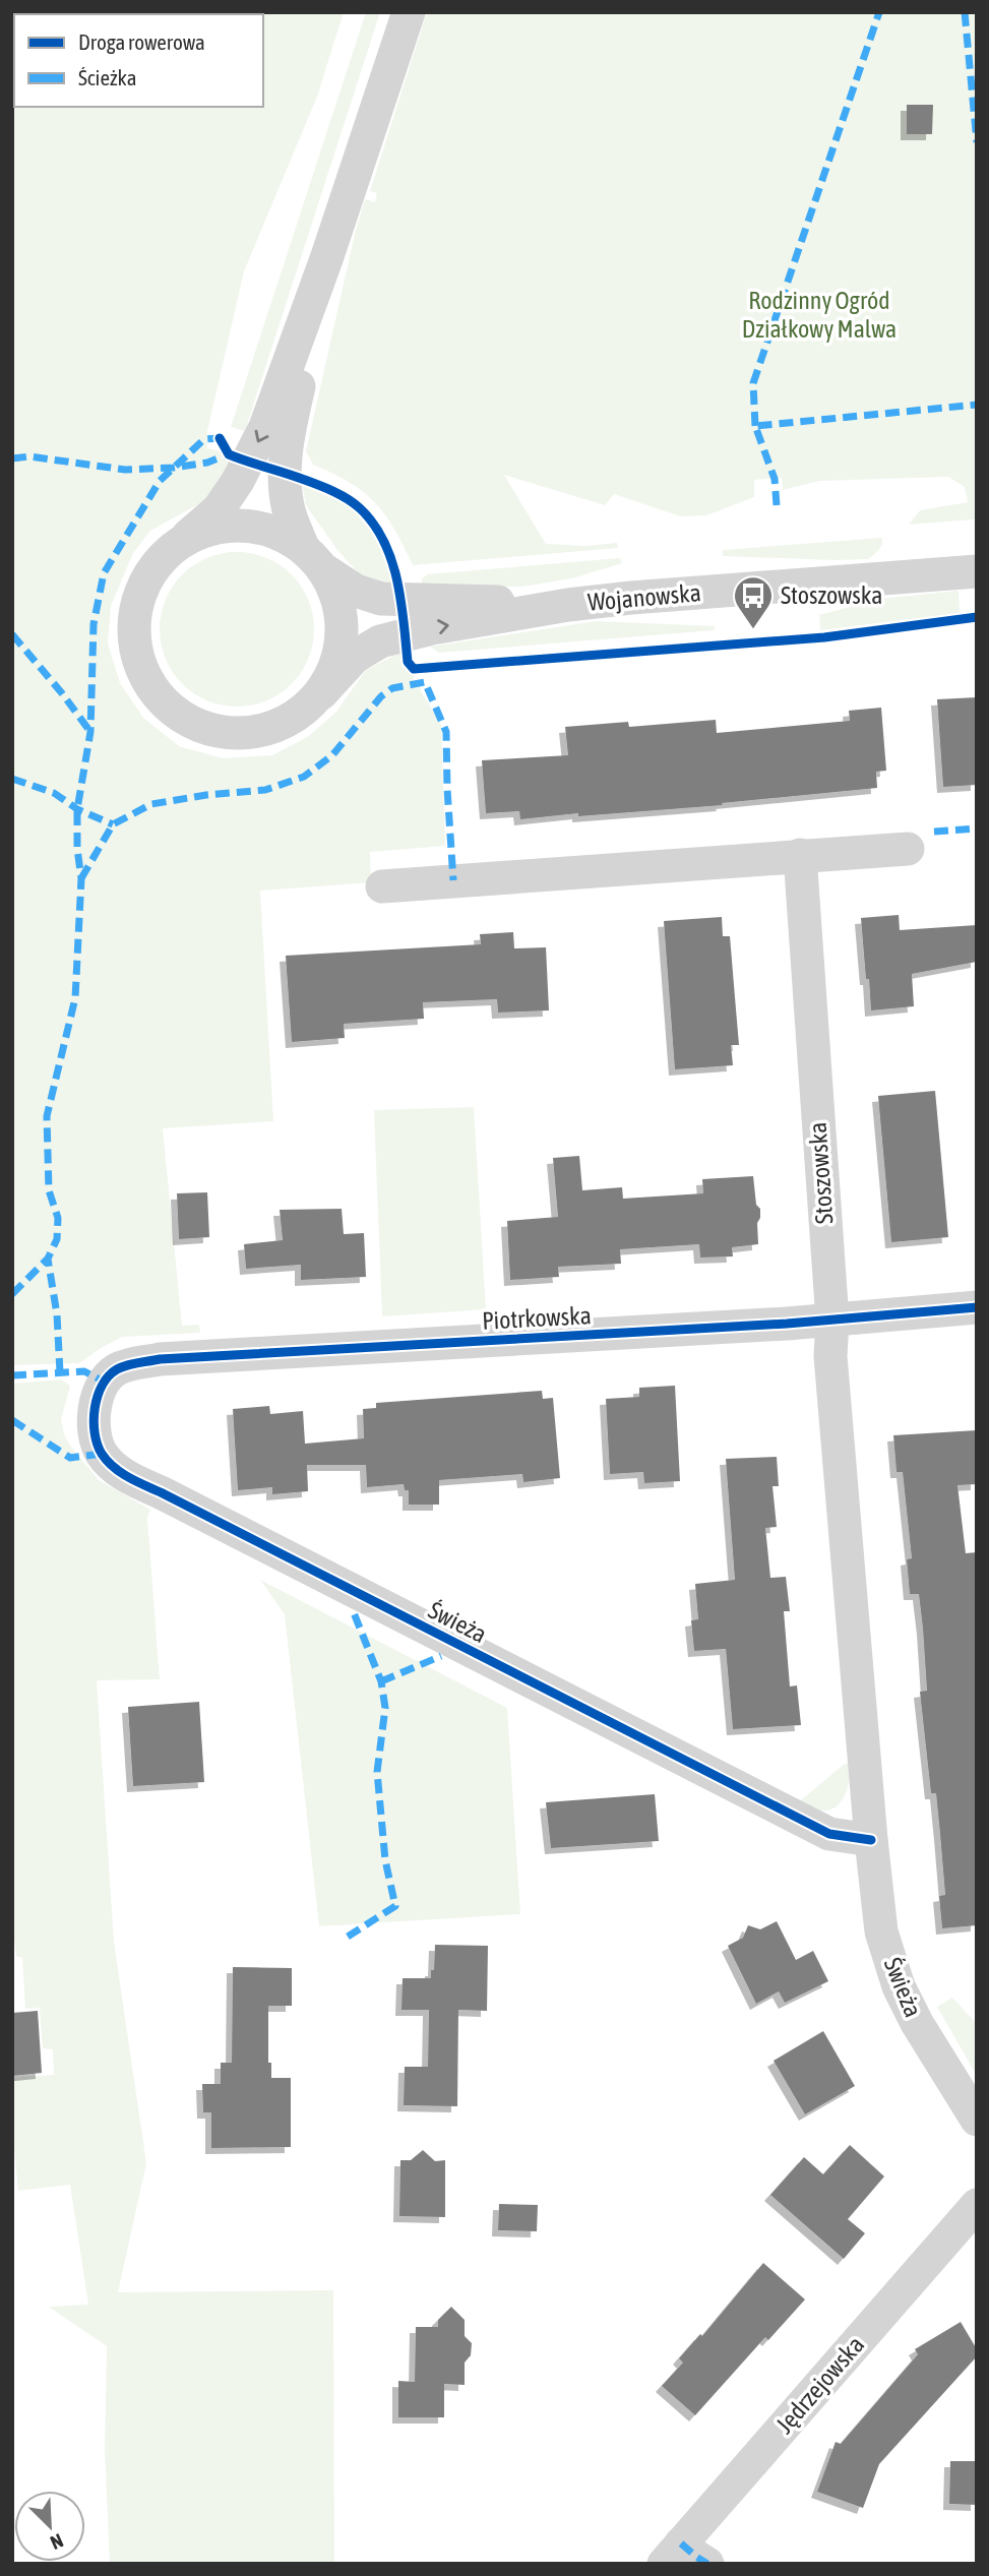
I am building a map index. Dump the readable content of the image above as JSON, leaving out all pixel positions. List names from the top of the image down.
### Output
{
  "streets": {
    "street": [
      "Wojanowska",
      "Stoszowska",
      "Piotrkowska",
      "Świeża",
      "Jędrzejowska"
    ]
  },
  "crossings": [
    ["Stoszowska", "Piotrkowska"],
    ["Stoszowska", "Świeża"],
    ["Piotrkowska", "Świeża"]
  ],
  "parks": ["Rodzinny Ogród Działkowy Malwa"],
  "places": {
    "bus stop": ["Stoszowska"]
  },
  "legend": ["Droga rowerowa", "Ścieżka"],
  "north": "bottom right"
}
